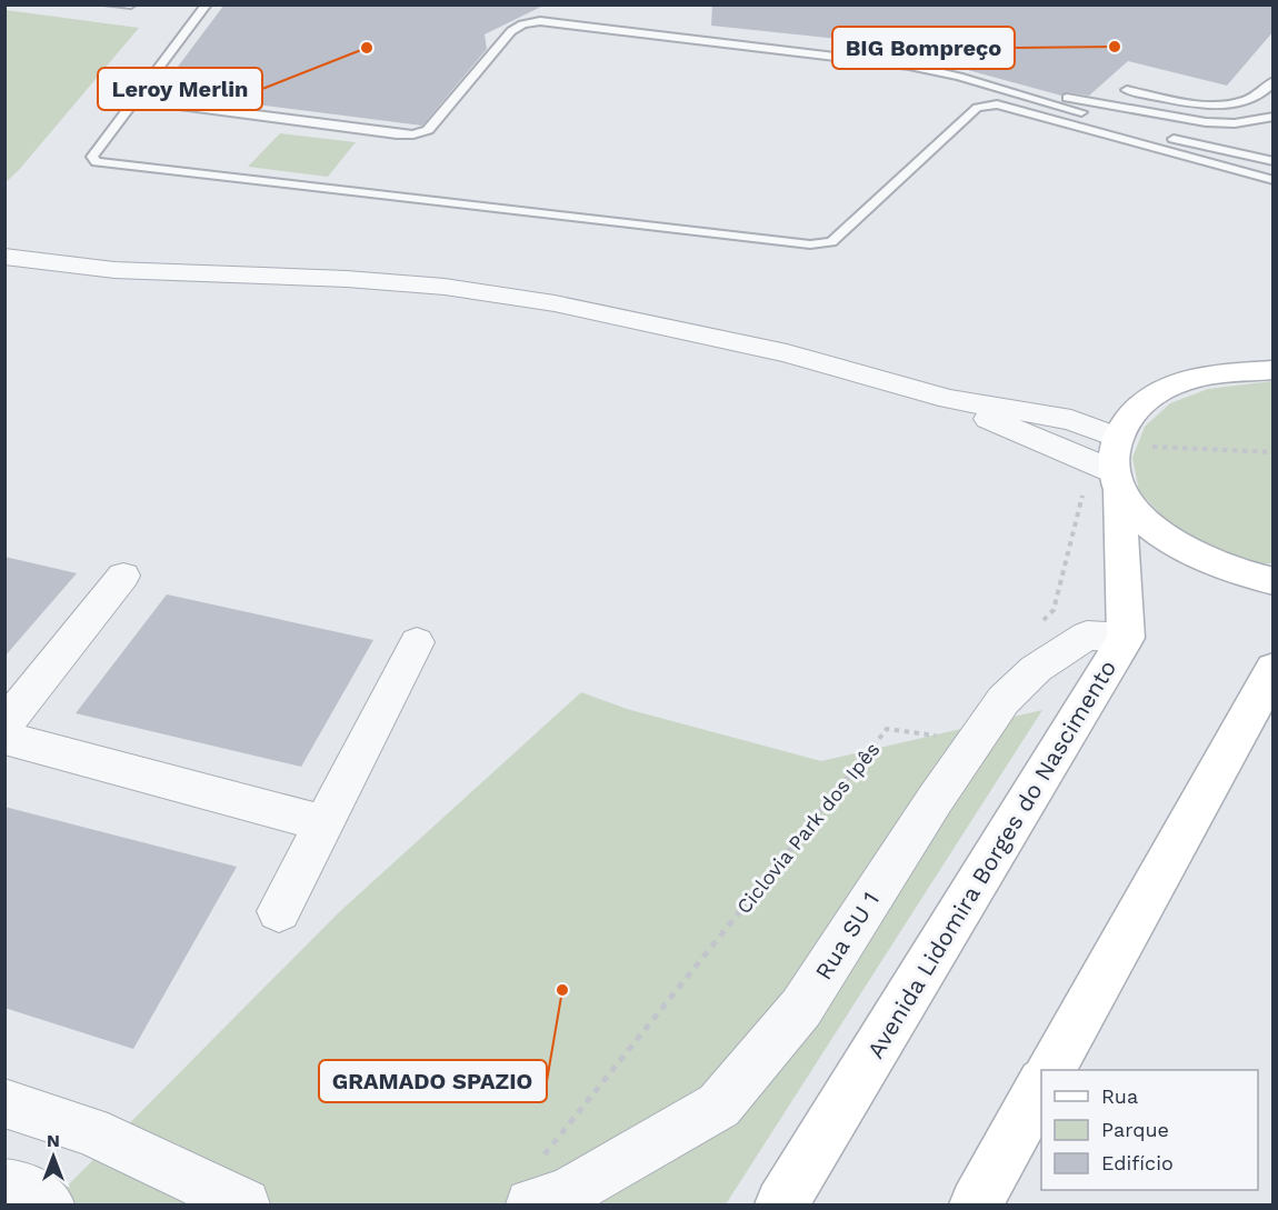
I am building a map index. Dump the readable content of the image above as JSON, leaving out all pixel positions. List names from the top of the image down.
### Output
{
  "streets": {
    "street": ["Avenida Lidomira Borges do Nascimento", "Rua SU 1"],
    "path": ["Ciclovia Park dos Ipês"]
  },
  "crossings": [
    ["Avenida Lidomira Borges do Nascimento", "Rua SU 1"]
  ],
  "places": ["BIG Bompreço", "Leroy Merlin", "GRAMADO SPAZIO"],
  "legend": ["Rua", "Parque", "Edifício"],
  "north": "top"
}
